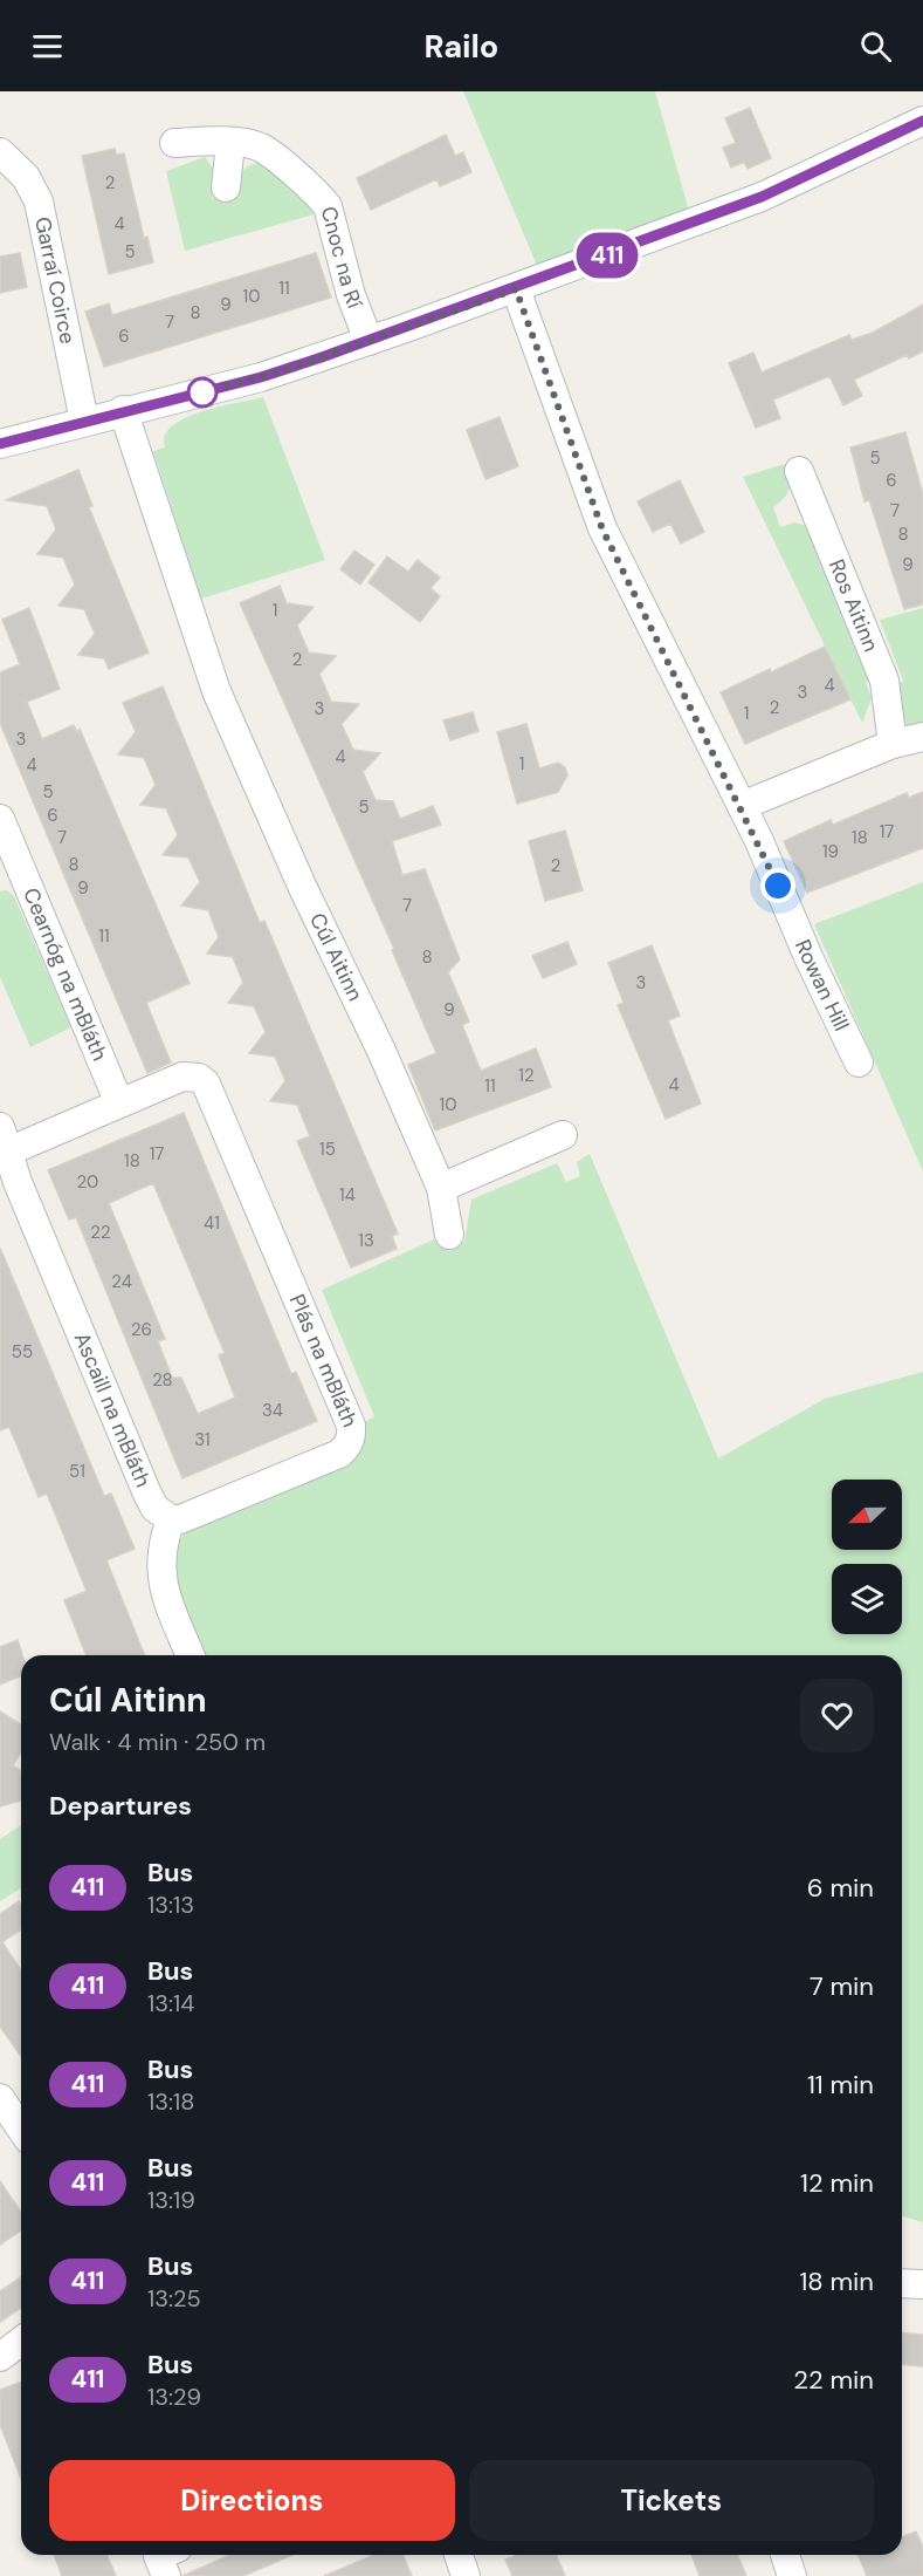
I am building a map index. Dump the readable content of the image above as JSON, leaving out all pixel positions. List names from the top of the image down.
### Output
{
  "streets": {
    "street": [
      "Cnoc na Rí",
      "Garraí Coirce",
      "Ros Aitinn",
      "Cúl Aitinn",
      "Cearnóg na mBláth",
      "Rowan Hill",
      "Plás na mBláth",
      "Ascaill na mBláth"
    ]
  },
  "crossings": [
    ["Cearnóg na mBláth", "Plás na mBláth"],
    ["Plás na mBláth", "Ascaill na mBláth"]
  ],
  "lines": ["bus line 411"],
  "house_numbers": [
    "2",
    "4",
    "5",
    "11",
    "10",
    "9",
    "8",
    "7",
    "6",
    "5",
    "6",
    "7",
    "8",
    "9",
    "1",
    "2",
    "4",
    "3",
    "2",
    "3",
    "1",
    "3",
    "4",
    "1",
    "4",
    "5",
    "5",
    "6",
    "17",
    "7",
    "18",
    "19",
    "8",
    "2",
    "9",
    "7",
    "11",
    "8",
    "3",
    "9",
    "12",
    "4",
    "11",
    "10",
    "15",
    "17",
    "18",
    "20",
    "14",
    "41",
    "22",
    "13",
    "24",
    "26",
    "55",
    "28",
    "34",
    "31",
    "51"
  ],
  "north": "left",
  "page": {
    "header": "Railo",
    "on_map": "411",
    "heading": [
      ["Cúl Aitinn", "Walk · 4 min · 250 m"],
      "Departures"
    ],
    "list": [
      {
        "mark": "411",
        "name": "Bus",
        "note": "13:13",
        "value": "6 min"
      },
      {
        "mark": "411",
        "name": "Bus",
        "note": "13:14",
        "value": "7 min"
      },
      {
        "mark": "411",
        "name": "Bus",
        "note": "13:18",
        "value": "11 min"
      },
      {
        "mark": "411",
        "name": "Bus",
        "note": "13:19",
        "value": "12 min"
      },
      {
        "mark": "411",
        "name": "Bus",
        "note": "13:25",
        "value": "18 min"
      },
      {
        "mark": "411",
        "name": "Bus",
        "note": "13:29",
        "value": "22 min"
      }
    ],
    "buttons": ["Directions", "Tickets"]
  }
}
